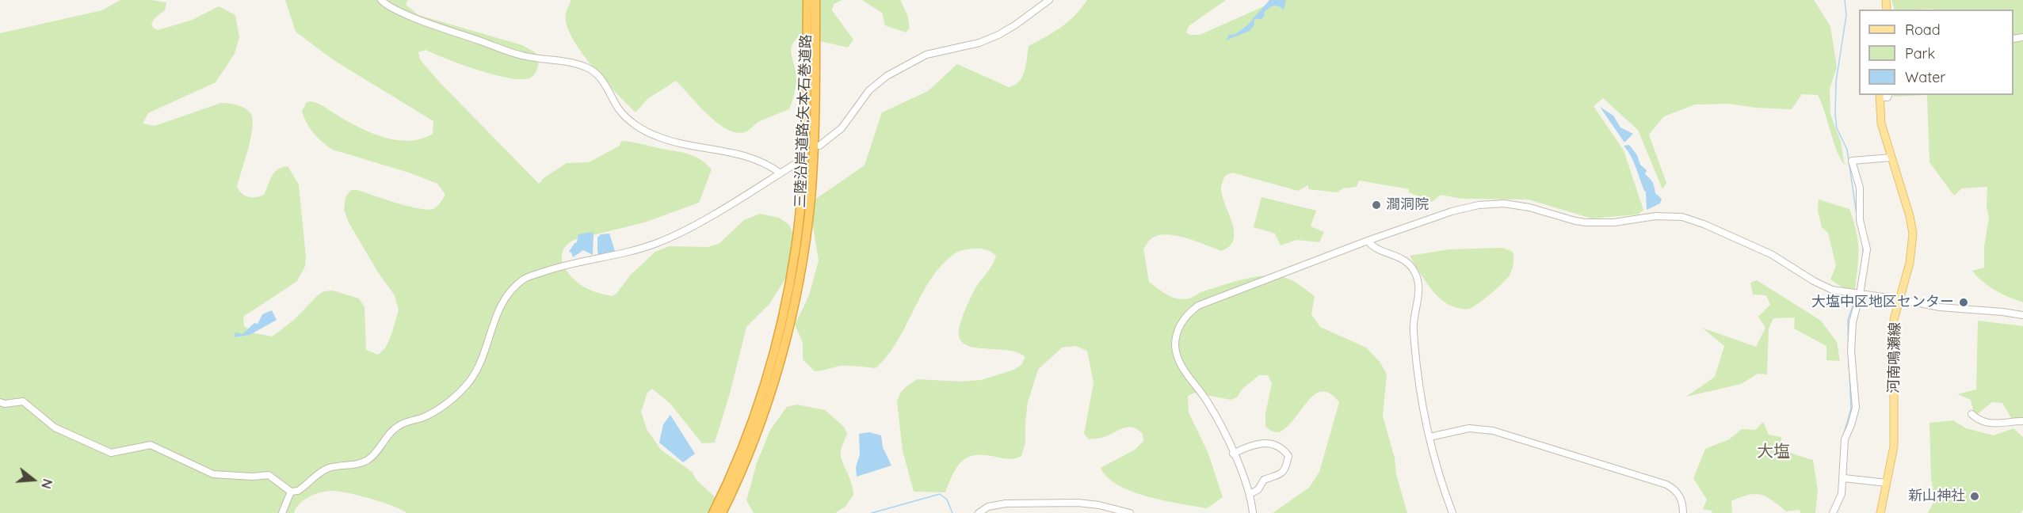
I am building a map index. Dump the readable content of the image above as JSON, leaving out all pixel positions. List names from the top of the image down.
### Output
{
  "streets": {
    "highway": ["三陸沿岸道路;矢本石巻道路"],
    "main road": ["河南鳴瀬線"]
  },
  "districts": ["大塩"],
  "places": ["澗洞院", "大塩中区地区センター", "新山神社"],
  "legend": ["Road", "Park", "Water"],
  "north": "right"
}
